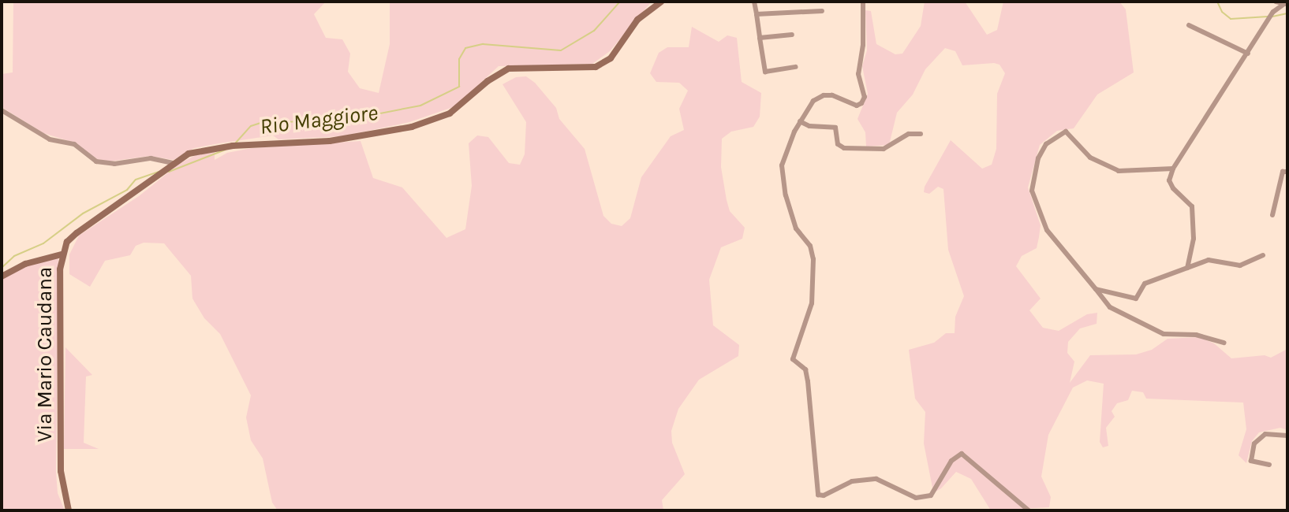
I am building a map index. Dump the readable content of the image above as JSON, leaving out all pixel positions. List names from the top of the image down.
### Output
{
  "streets": {
    "main road": ["Via Mario Caudana"]
  },
  "water": ["Rio Maggiore"]
}
